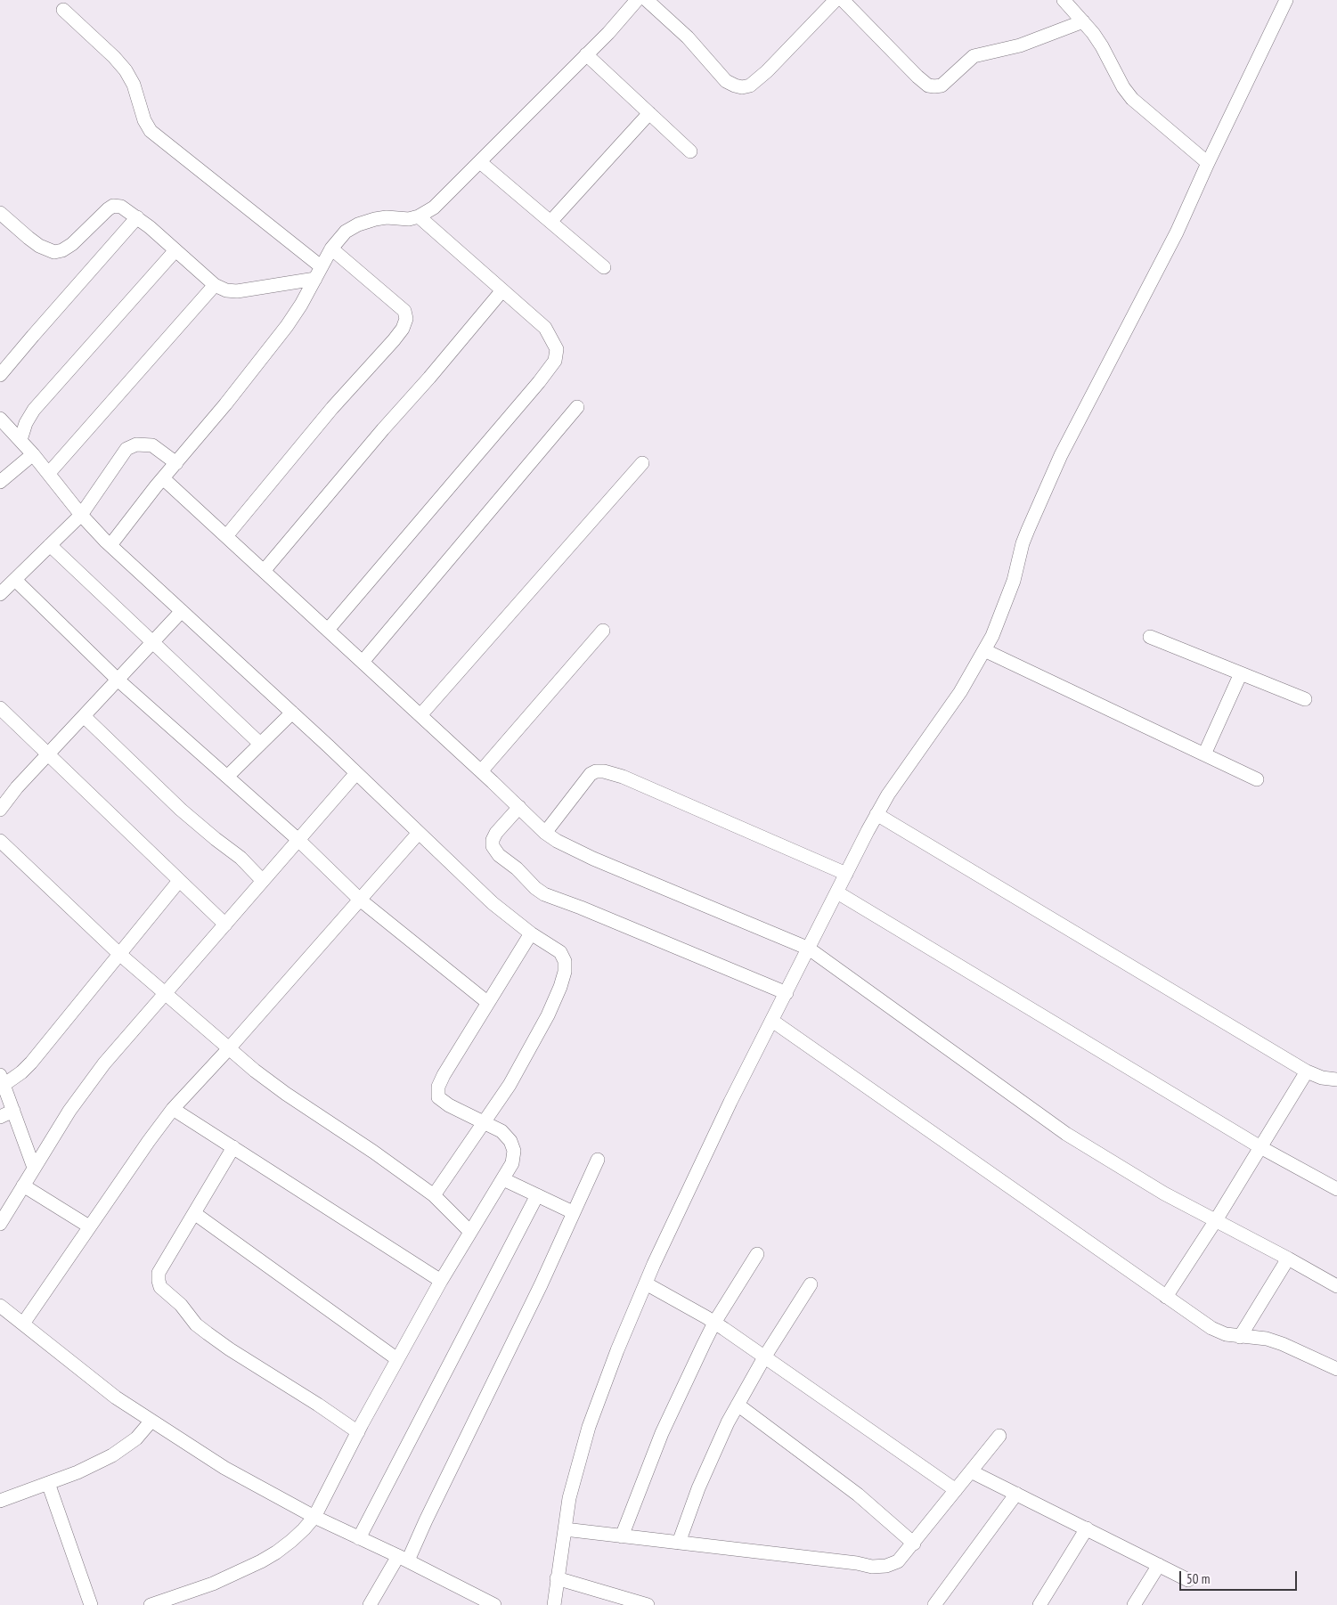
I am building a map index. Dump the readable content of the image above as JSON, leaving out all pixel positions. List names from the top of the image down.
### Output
{
  "scale_bar": "50 m"
}
